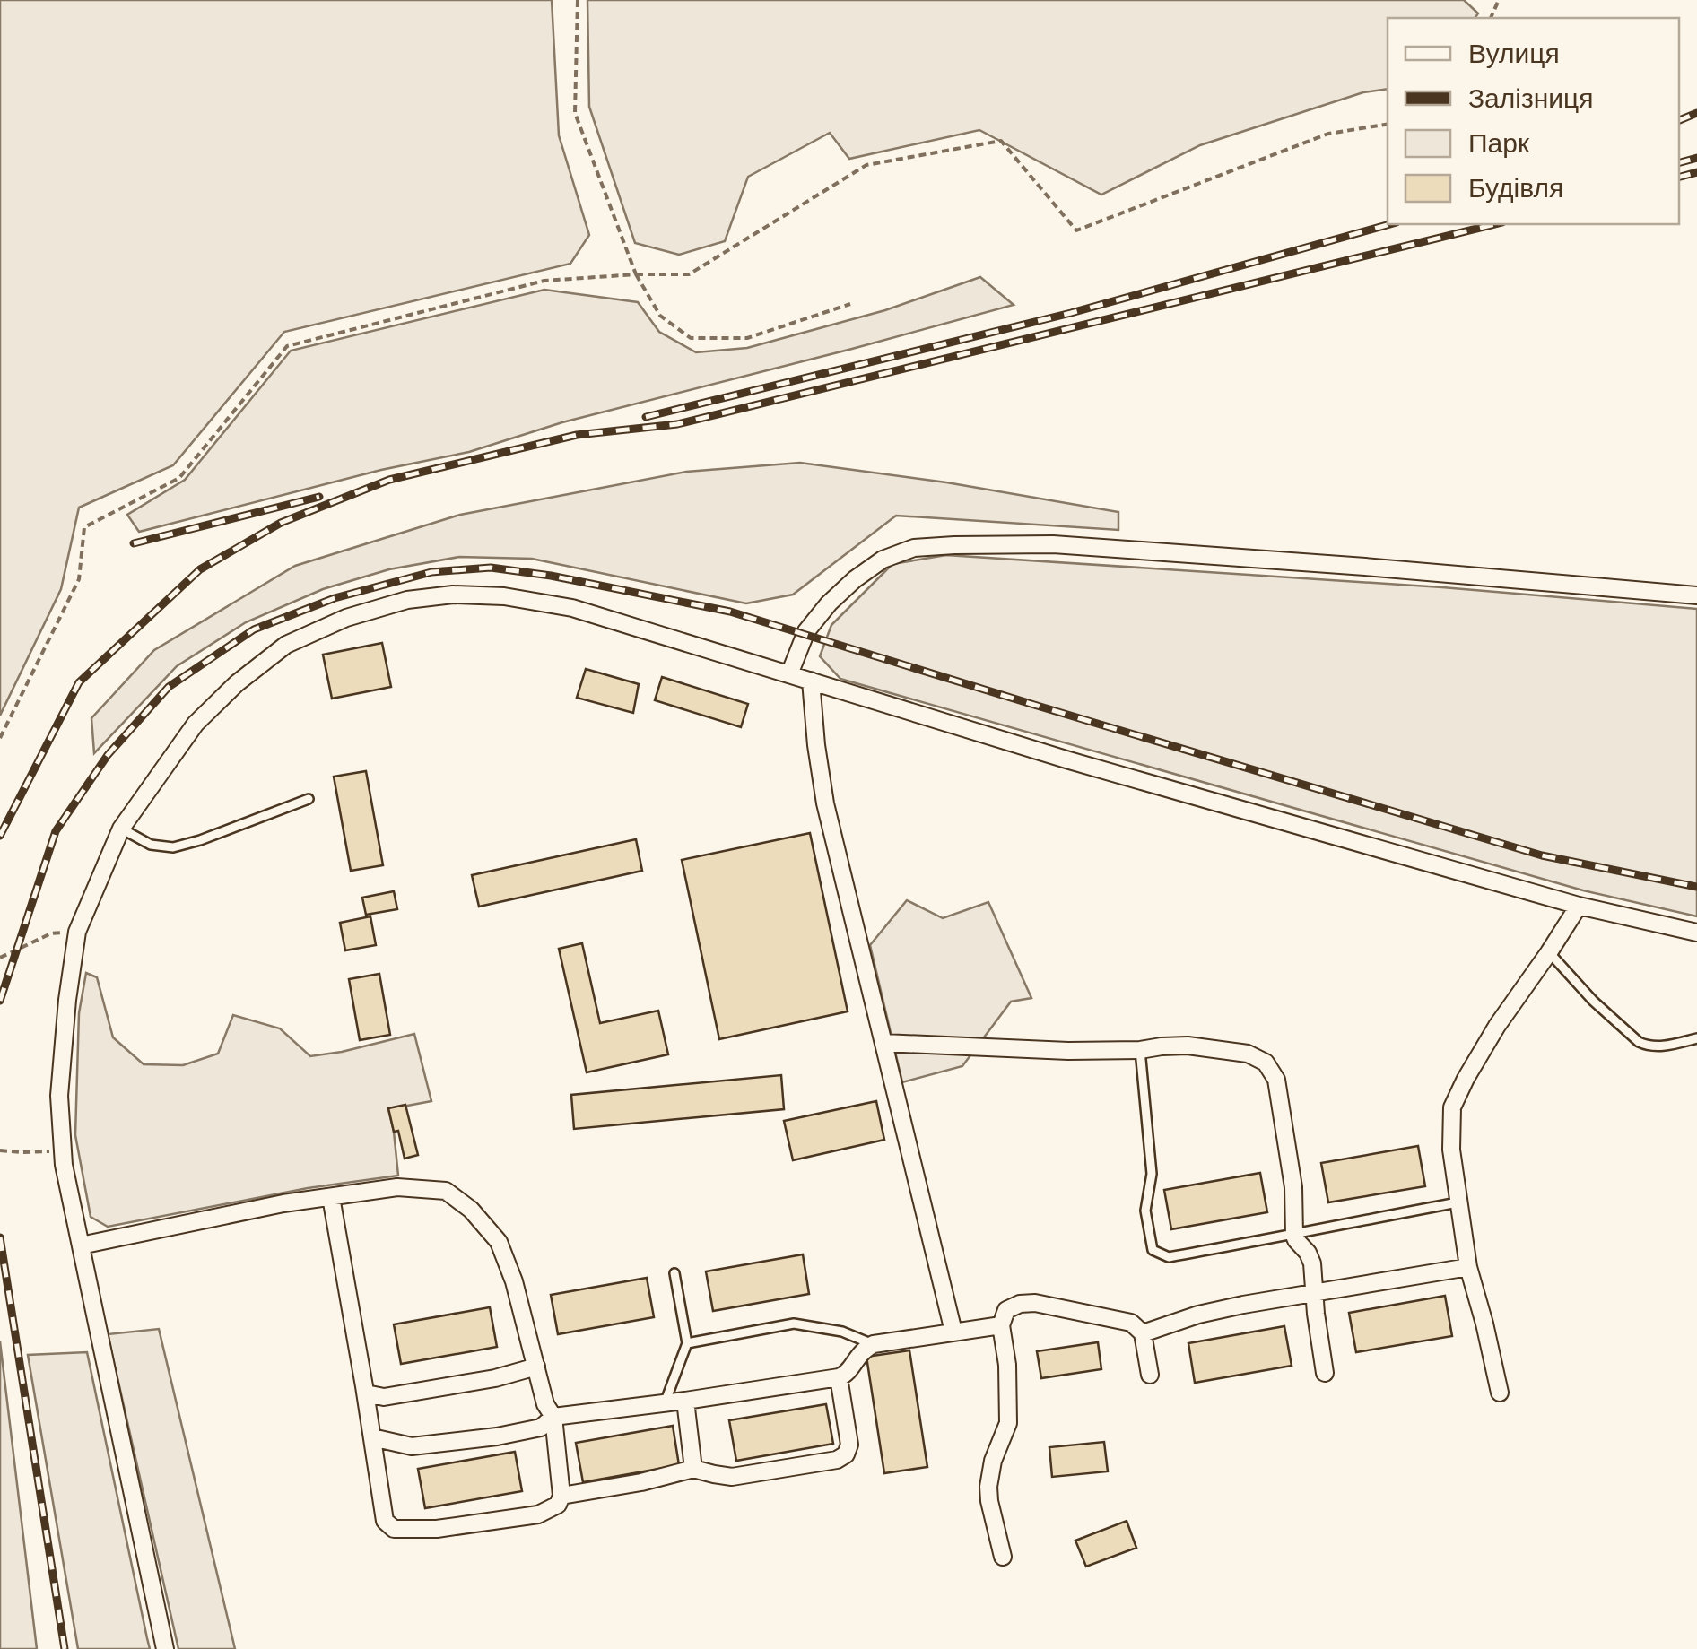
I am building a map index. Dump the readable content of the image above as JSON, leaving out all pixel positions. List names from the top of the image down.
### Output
{
  "legend": [
    "Вулиця",
    "Залізниця",
    "Парк",
    "Будівля"
  ]
}
